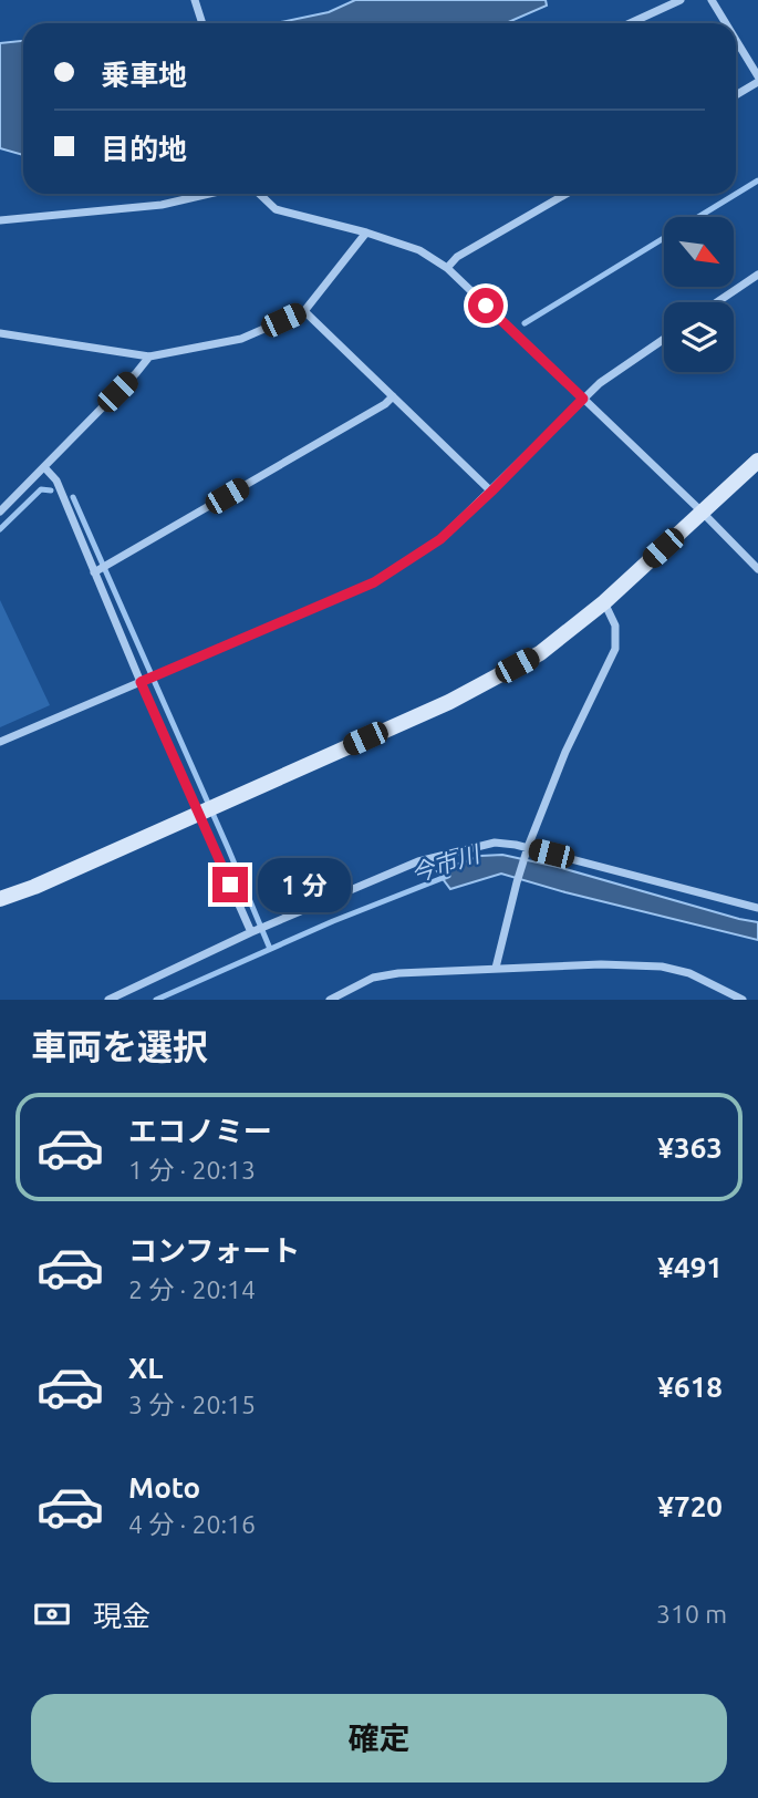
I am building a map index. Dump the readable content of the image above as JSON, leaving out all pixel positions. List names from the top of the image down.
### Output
{
  "water": ["今市川"],
  "north": "bottom right",
  "page": {
    "banner": ["乗車地", "目的地"],
    "bubble": "1 分",
    "heading": "車両を選択",
    "list": [
      {
        "name": "エコノミー",
        "note": "1 分 · 20:13",
        "value": "¥363"
      },
      {
        "name": "コンフォート",
        "note": "2 分 · 20:14",
        "value": "¥491"
      },
      {
        "name": "XL",
        "note": "3 分 · 20:15",
        "value": "¥618"
      },
      {
        "name": "Moto",
        "note": "4 分 · 20:16",
        "value": "¥720"
      }
    ],
    "pay": ["現金", "310 m"],
    "buttons": "確定"
  }
}
